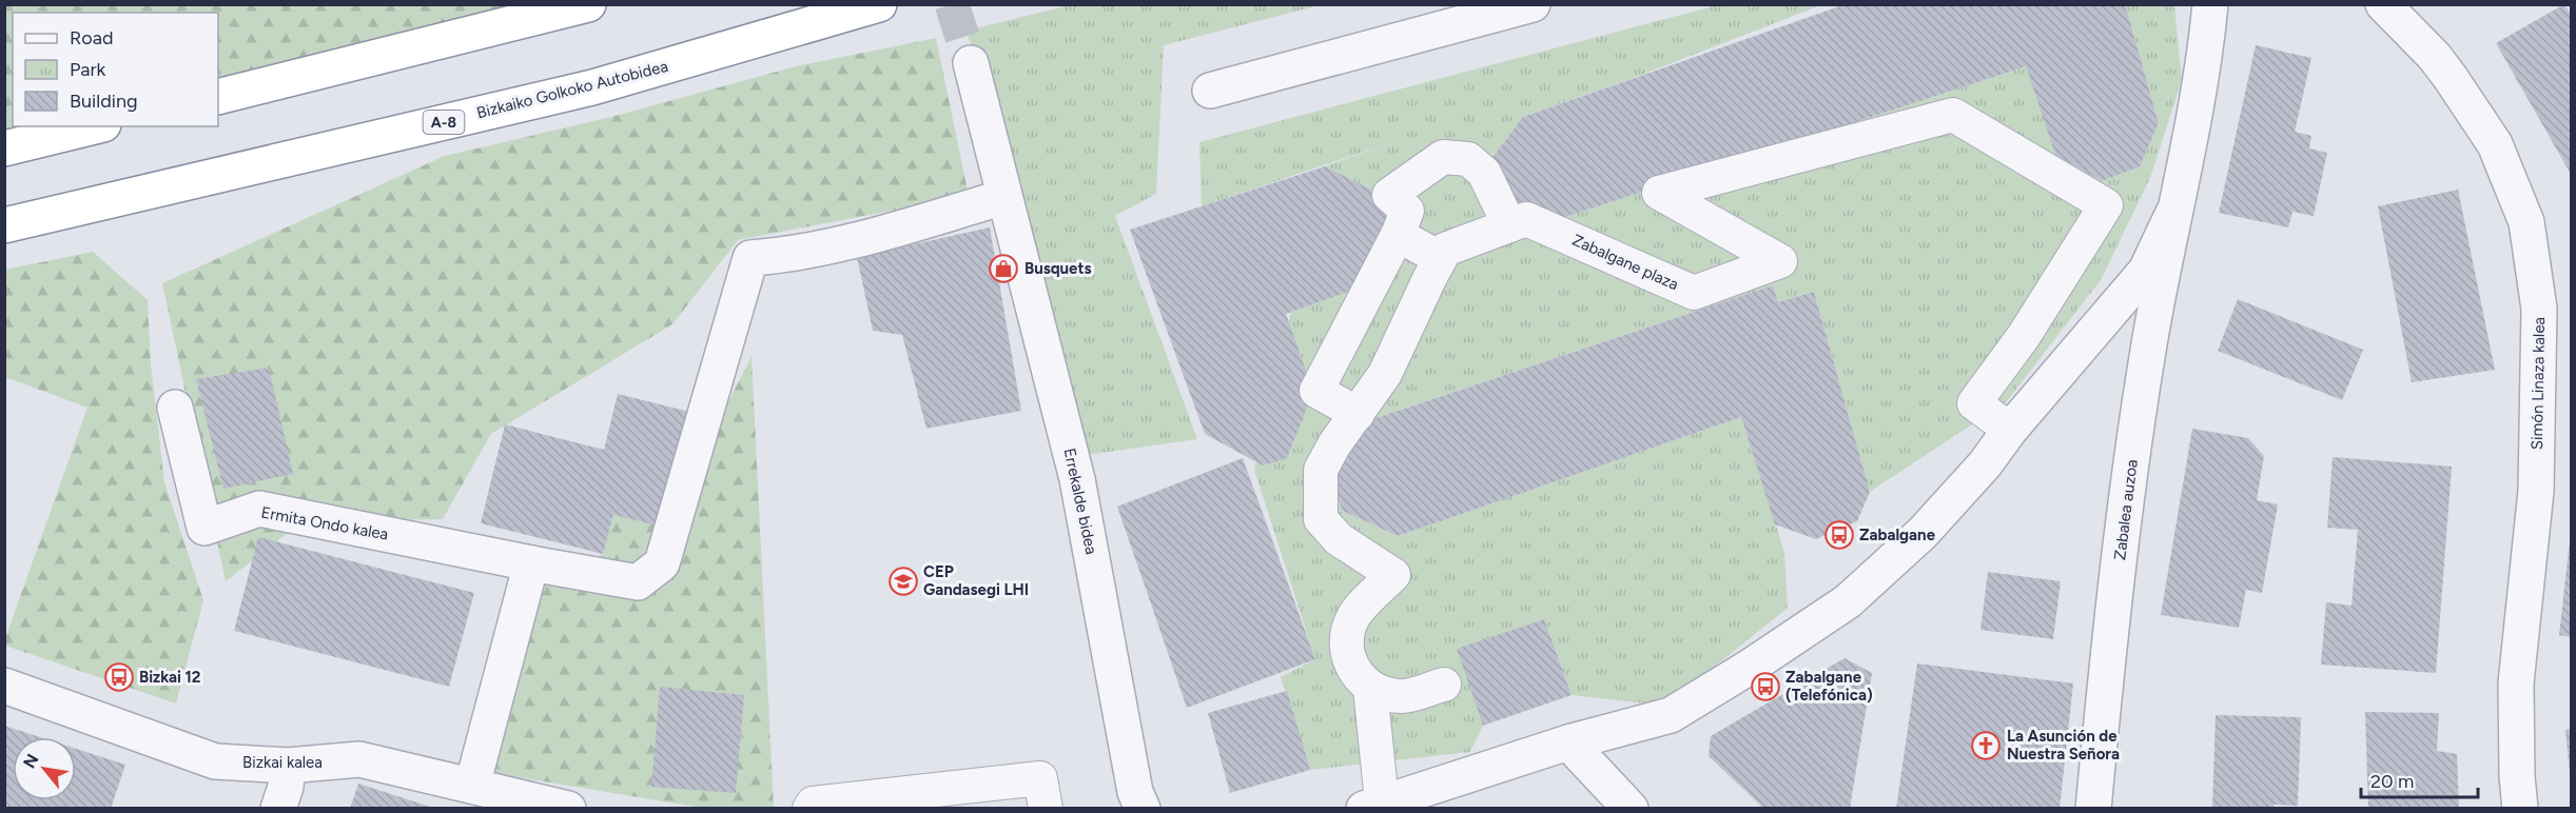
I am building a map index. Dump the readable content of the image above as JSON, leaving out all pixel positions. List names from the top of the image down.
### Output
{
  "streets": {
    "highway": ["Bizkaiko Golkoko Autobidea", "A-8"],
    "street": [
      "Zabalgane plaza",
      "Simón Linaza kalea",
      "Errekalde bidea",
      "Zabalea auzoa",
      "Ermita Ondo kalea",
      "Bizkai kalea"
    ]
  },
  "crossings": [
    ["Errekalde bidea", "Ermita Ondo kalea"]
  ],
  "places": {
    "shop": ["Busquets"],
    "bus stop": ["Zabalgane", "Bizkai 12", "Zabalgane (Telefónica)"],
    "school or university": ["CEP Gandasegi LHI"],
    "church": ["La Asunción de Nuestra Señora"]
  },
  "legend": ["Road", "Park", "Building"],
  "scale_bar": "20 m",
  "north": "top left"
}
